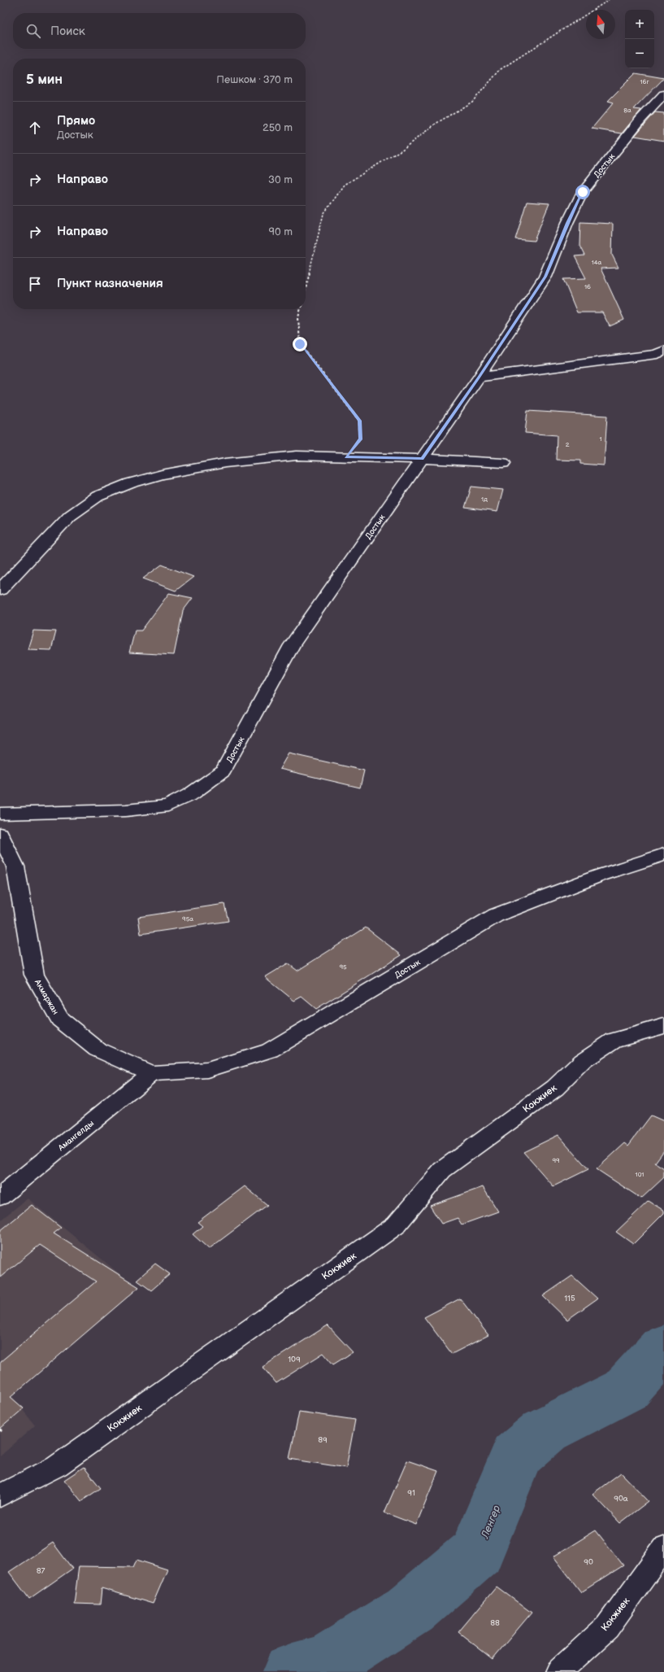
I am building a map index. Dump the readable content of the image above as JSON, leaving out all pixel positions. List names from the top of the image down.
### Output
{
  "streets": {
    "street": [
      "Достык",
      "Акмаржан",
      "Кокжиек",
      "Амангелды"
    ]
  },
  "crossings": [
    ["Достык", "Акмаржан"],
    ["Достык", "Амангелды"],
    ["Акмаржан", "Амангелды"]
  ],
  "water": ["Ленгер"],
  "house_numbers": [
    "16г",
    "8а",
    "14а",
    "16",
    "1",
    "2",
    "1д",
    "95а",
    "95",
    "99",
    "101",
    "115",
    "109",
    "89",
    "91",
    "90а",
    "90",
    "87",
    "88"
  ],
  "north": "top",
  "page": {
    "map_buttons": ["+", "−"],
    "search": "Поиск",
    "heading": ["5 мин", "Пешком · 370 m"],
    "list": [
      ["Прямо", "Достык", "250 m"],
      ["Направо", "30 m"],
      ["Направо", "90 m"],
      "Пункт назначения"
    ]
  }
}
